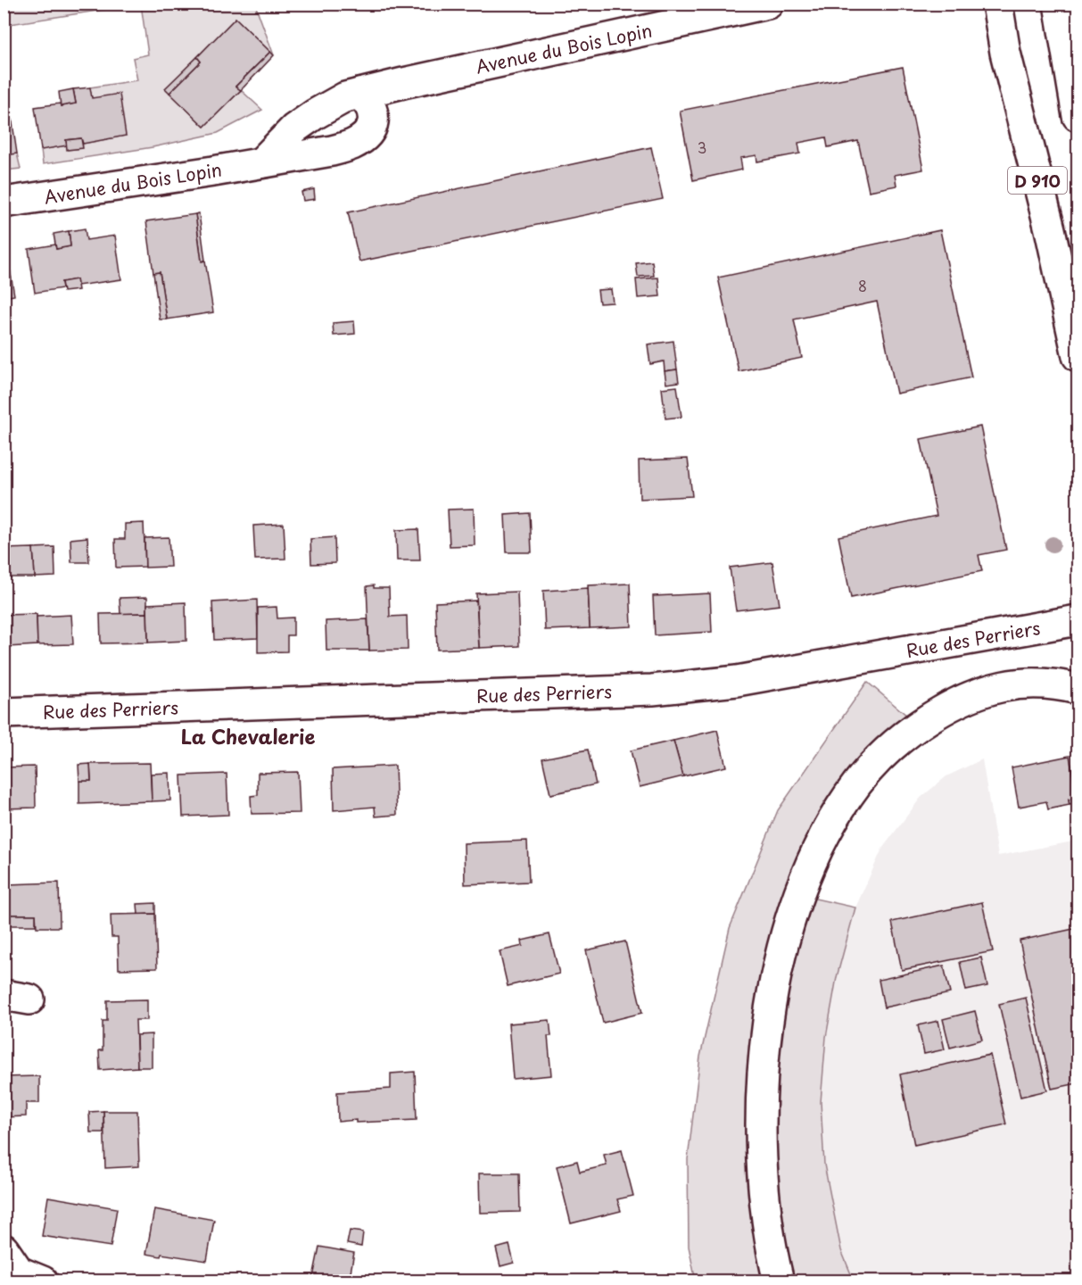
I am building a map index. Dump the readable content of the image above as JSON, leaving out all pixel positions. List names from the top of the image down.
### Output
{
  "streets": {
    "main road": ["Avenue du Bois Lopin", "D 910", "Rue des Perriers"]
  },
  "districts": ["La Chevalerie"],
  "house_numbers": ["3", "8"]
}
